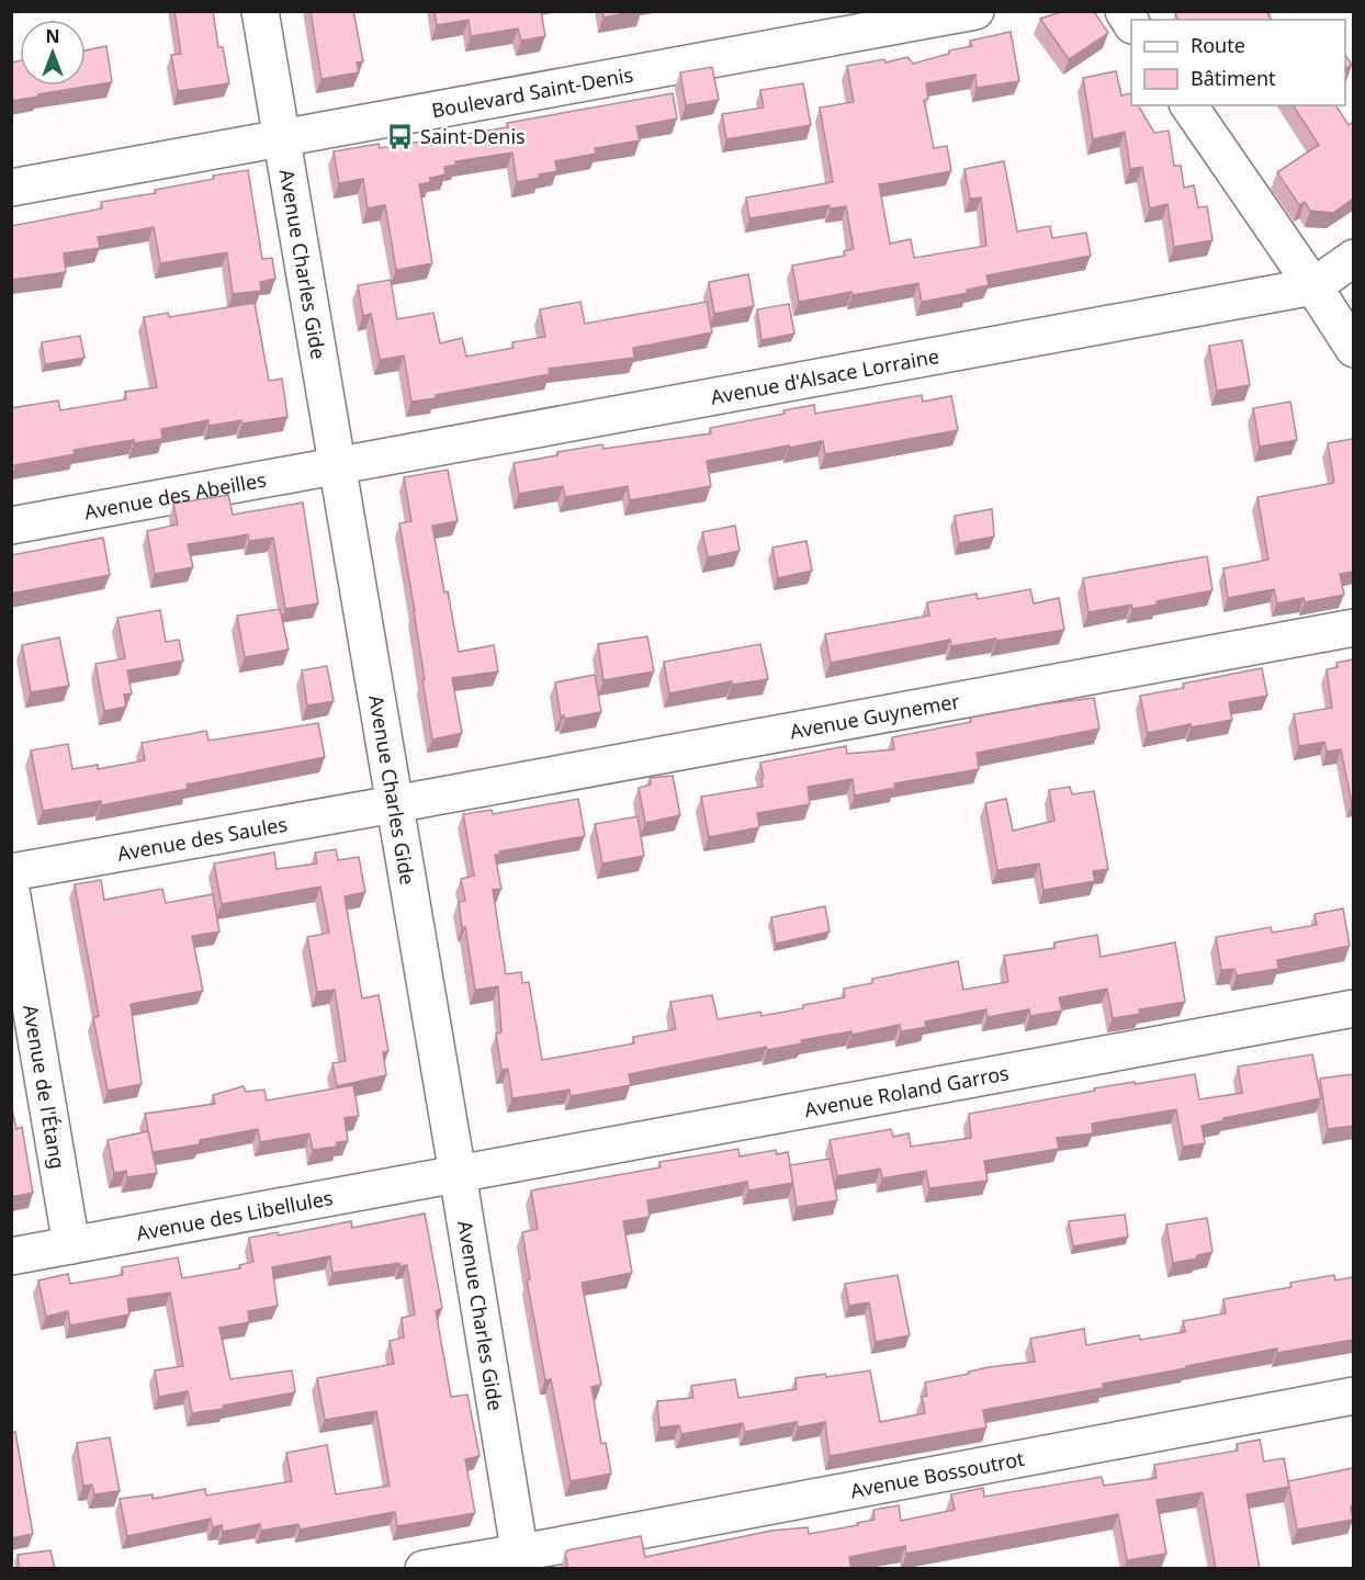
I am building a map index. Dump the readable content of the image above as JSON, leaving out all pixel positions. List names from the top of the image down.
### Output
{
  "streets": {
    "street": [
      "Boulevard Saint-Denis",
      "Avenue Charles Gide",
      "Avenue d'Alsace Lorraine",
      "Avenue des Abeilles",
      "Avenue Guynemer",
      "Avenue des Saules",
      "Avenue de l'Étang",
      "Avenue Roland Garros",
      "Avenue des Libellules",
      "Avenue Bossoutrot"
    ]
  },
  "crossings": [
    ["Boulevard Saint-Denis", "Avenue Charles Gide"],
    ["Avenue Charles Gide", "Avenue d'Alsace Lorraine"],
    ["Avenue Charles Gide", "Avenue des Abeilles"],
    ["Avenue Charles Gide", "Avenue Guynemer"],
    ["Avenue Charles Gide", "Avenue des Saules"],
    ["Avenue Charles Gide", "Avenue Roland Garros"],
    ["Avenue Charles Gide", "Avenue des Libellules"],
    ["Avenue Charles Gide", "Avenue Bossoutrot"],
    ["Avenue d'Alsace Lorraine", "Avenue des Abeilles"],
    ["Avenue Guynemer", "Avenue des Saules"],
    ["Avenue de l'Étang", "Avenue des Libellules"],
    ["Avenue Roland Garros", "Avenue des Libellules"]
  ],
  "places": {
    "bus stop": ["Saint-Denis"]
  },
  "legend": ["Route", "Bâtiment"],
  "north": "top"
}
